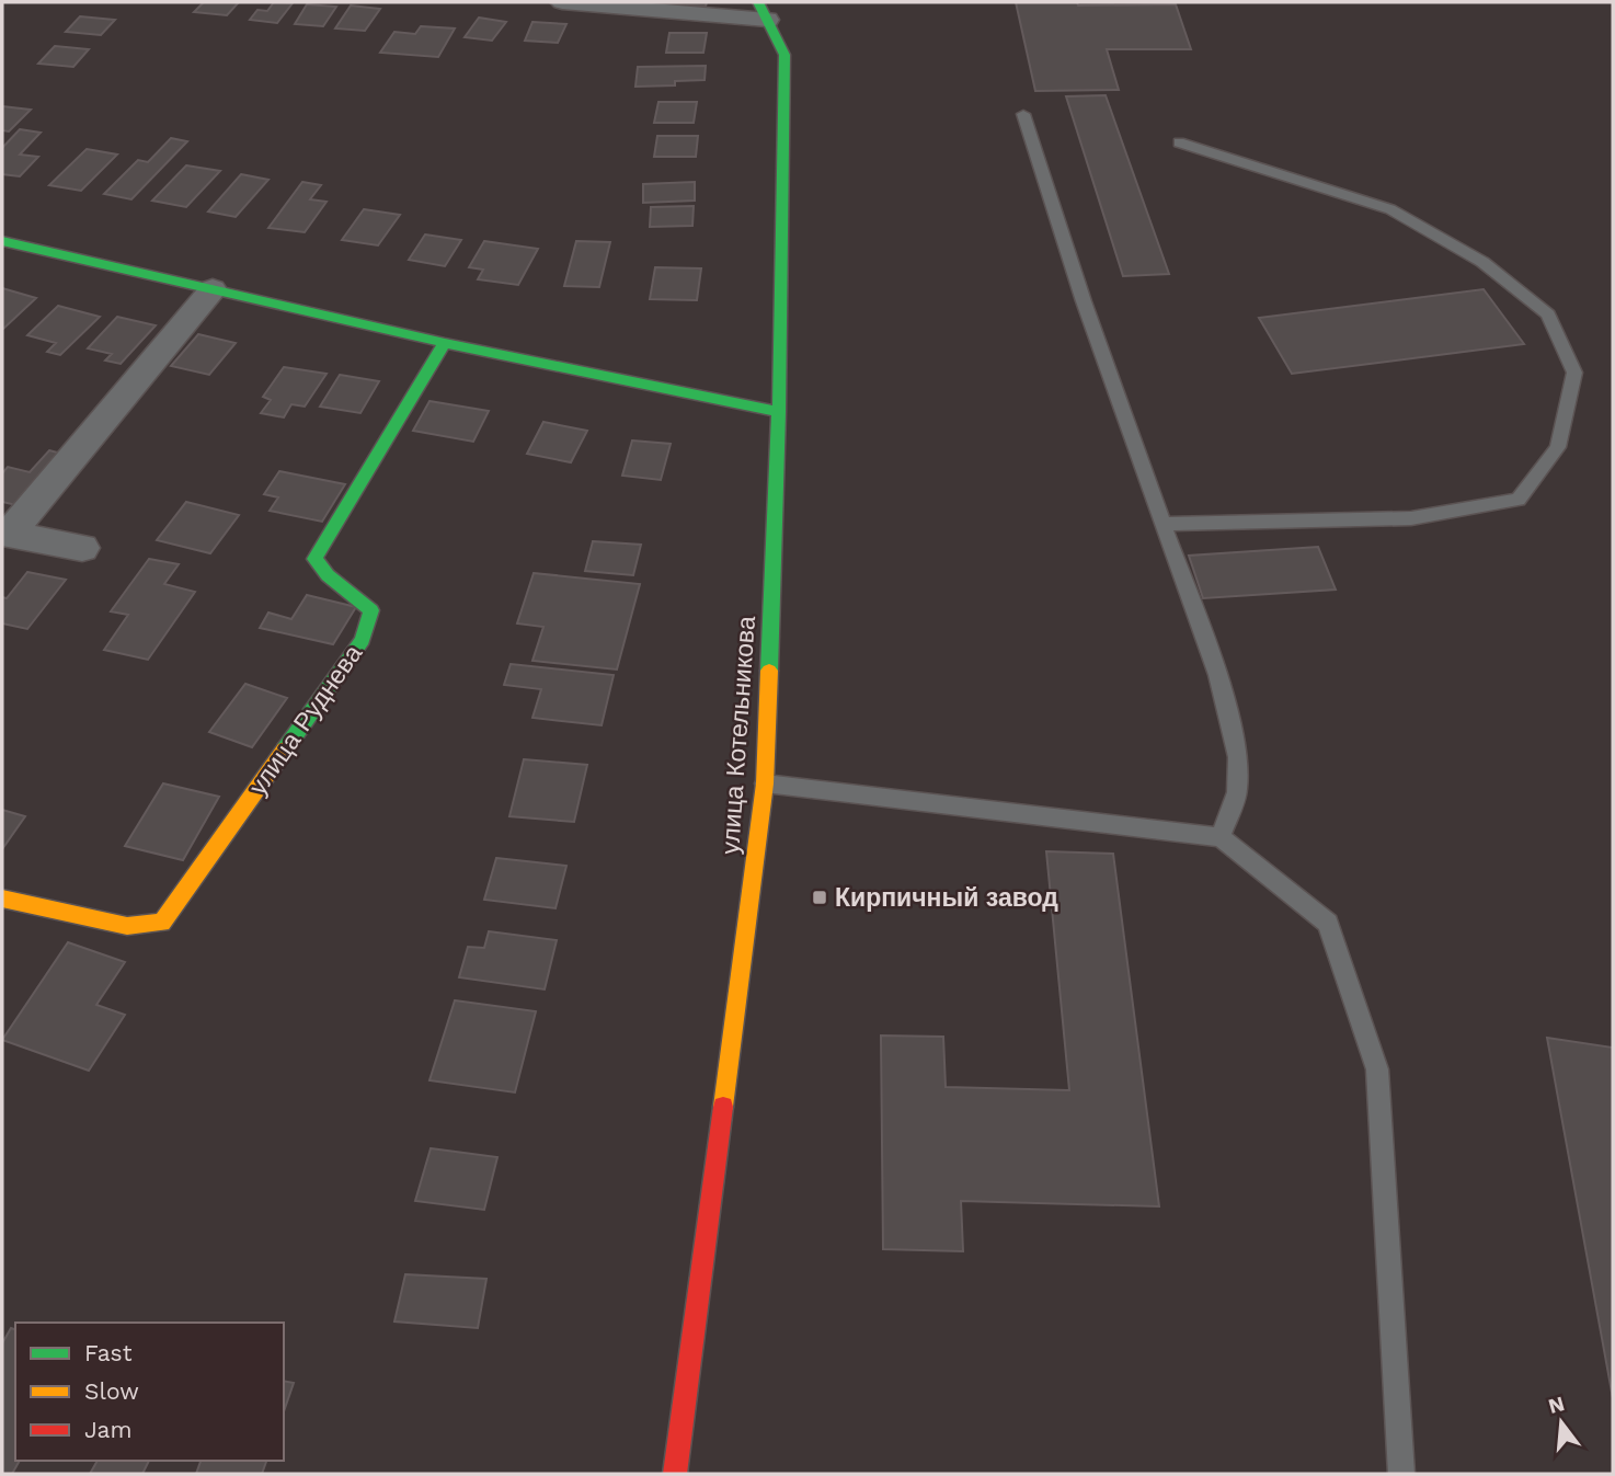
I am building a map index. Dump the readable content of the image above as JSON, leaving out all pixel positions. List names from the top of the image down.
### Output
{
  "streets": {
    "street": ["улица Руднева", "улица Котельникова"]
  },
  "places": {
    "transit": ["Кирпичный завод"]
  },
  "legend": ["Fast", "Slow", "Jam"],
  "north": "top"
}
